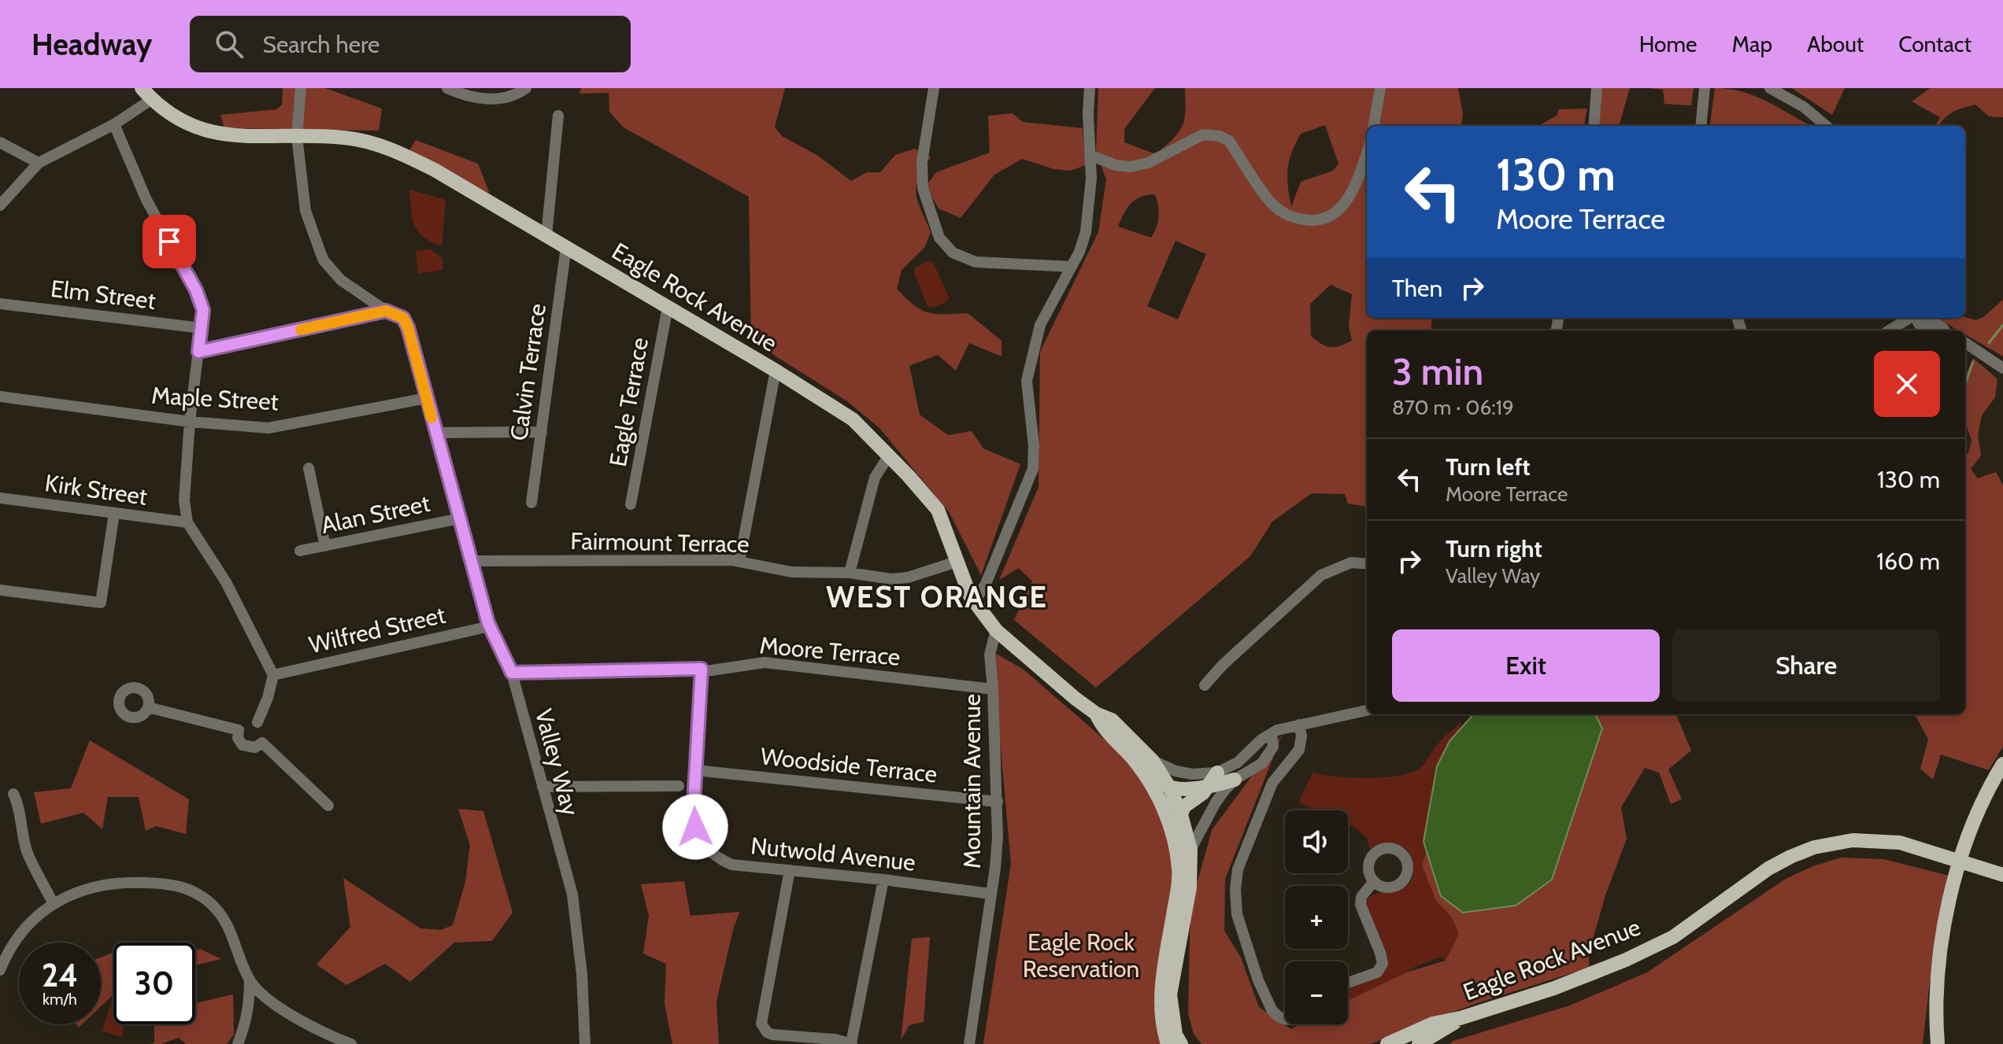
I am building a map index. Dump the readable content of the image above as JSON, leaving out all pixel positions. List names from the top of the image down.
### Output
{
  "streets": {
    "main road": ["Eagle Rock Avenue"],
    "street": [
      "Elm Street",
      "Calvin Terrace",
      "Maple Street",
      "Eagle Terrace",
      "Kirk Street",
      "Alan Street",
      "Fairmount Terrace",
      "Wilfred Street",
      "Moore Terrace",
      "Valley Way",
      "Woodside Terrace",
      "Mountain Avenue",
      "Nutwold Avenue"
    ]
  },
  "crossings": [
    ["Eagle Rock Avenue", "Calvin Terrace"],
    ["Eagle Rock Avenue", "Eagle Terrace"],
    ["Eagle Rock Avenue", "Fairmount Terrace"],
    ["Eagle Rock Avenue", "Valley Way"],
    ["Eagle Rock Avenue", "Mountain Avenue"],
    ["Maple Street", "Valley Way"],
    ["Alan Street", "Valley Way"],
    ["Fairmount Terrace", "Valley Way"],
    ["Wilfred Street", "Valley Way"],
    ["Moore Terrace", "Valley Way"],
    ["Moore Terrace", "Mountain Avenue"],
    ["Moore Terrace", "Nutwold Avenue"],
    ["Woodside Terrace", "Mountain Avenue"],
    ["Woodside Terrace", "Nutwold Avenue"],
    ["Mountain Avenue", "Nutwold Avenue"]
  ],
  "districts": ["WEST ORANGE"],
  "parks": ["Eagle Rock Reservation"],
  "page": {
    "header": "Headway",
    "search": "Search here",
    "nav": [
      "Home",
      "Map",
      "About",
      "Contact"
    ],
    "turn": ["130 m", "Moore Terrace"],
    "then": "Then",
    "heading": ["3 min", "870 m · 06:19"],
    "list": [
      {
        "name": "Turn left",
        "note": "Moore Terrace",
        "value": "130 m"
      },
      {
        "name": "Turn right",
        "note": "Valley Way",
        "value": "160 m"
      }
    ],
    "buttons": ["Exit", "Share"],
    "map_buttons": ["+", "−"],
    "speed": "24 km/h",
    "limit": "30"
  }
}
